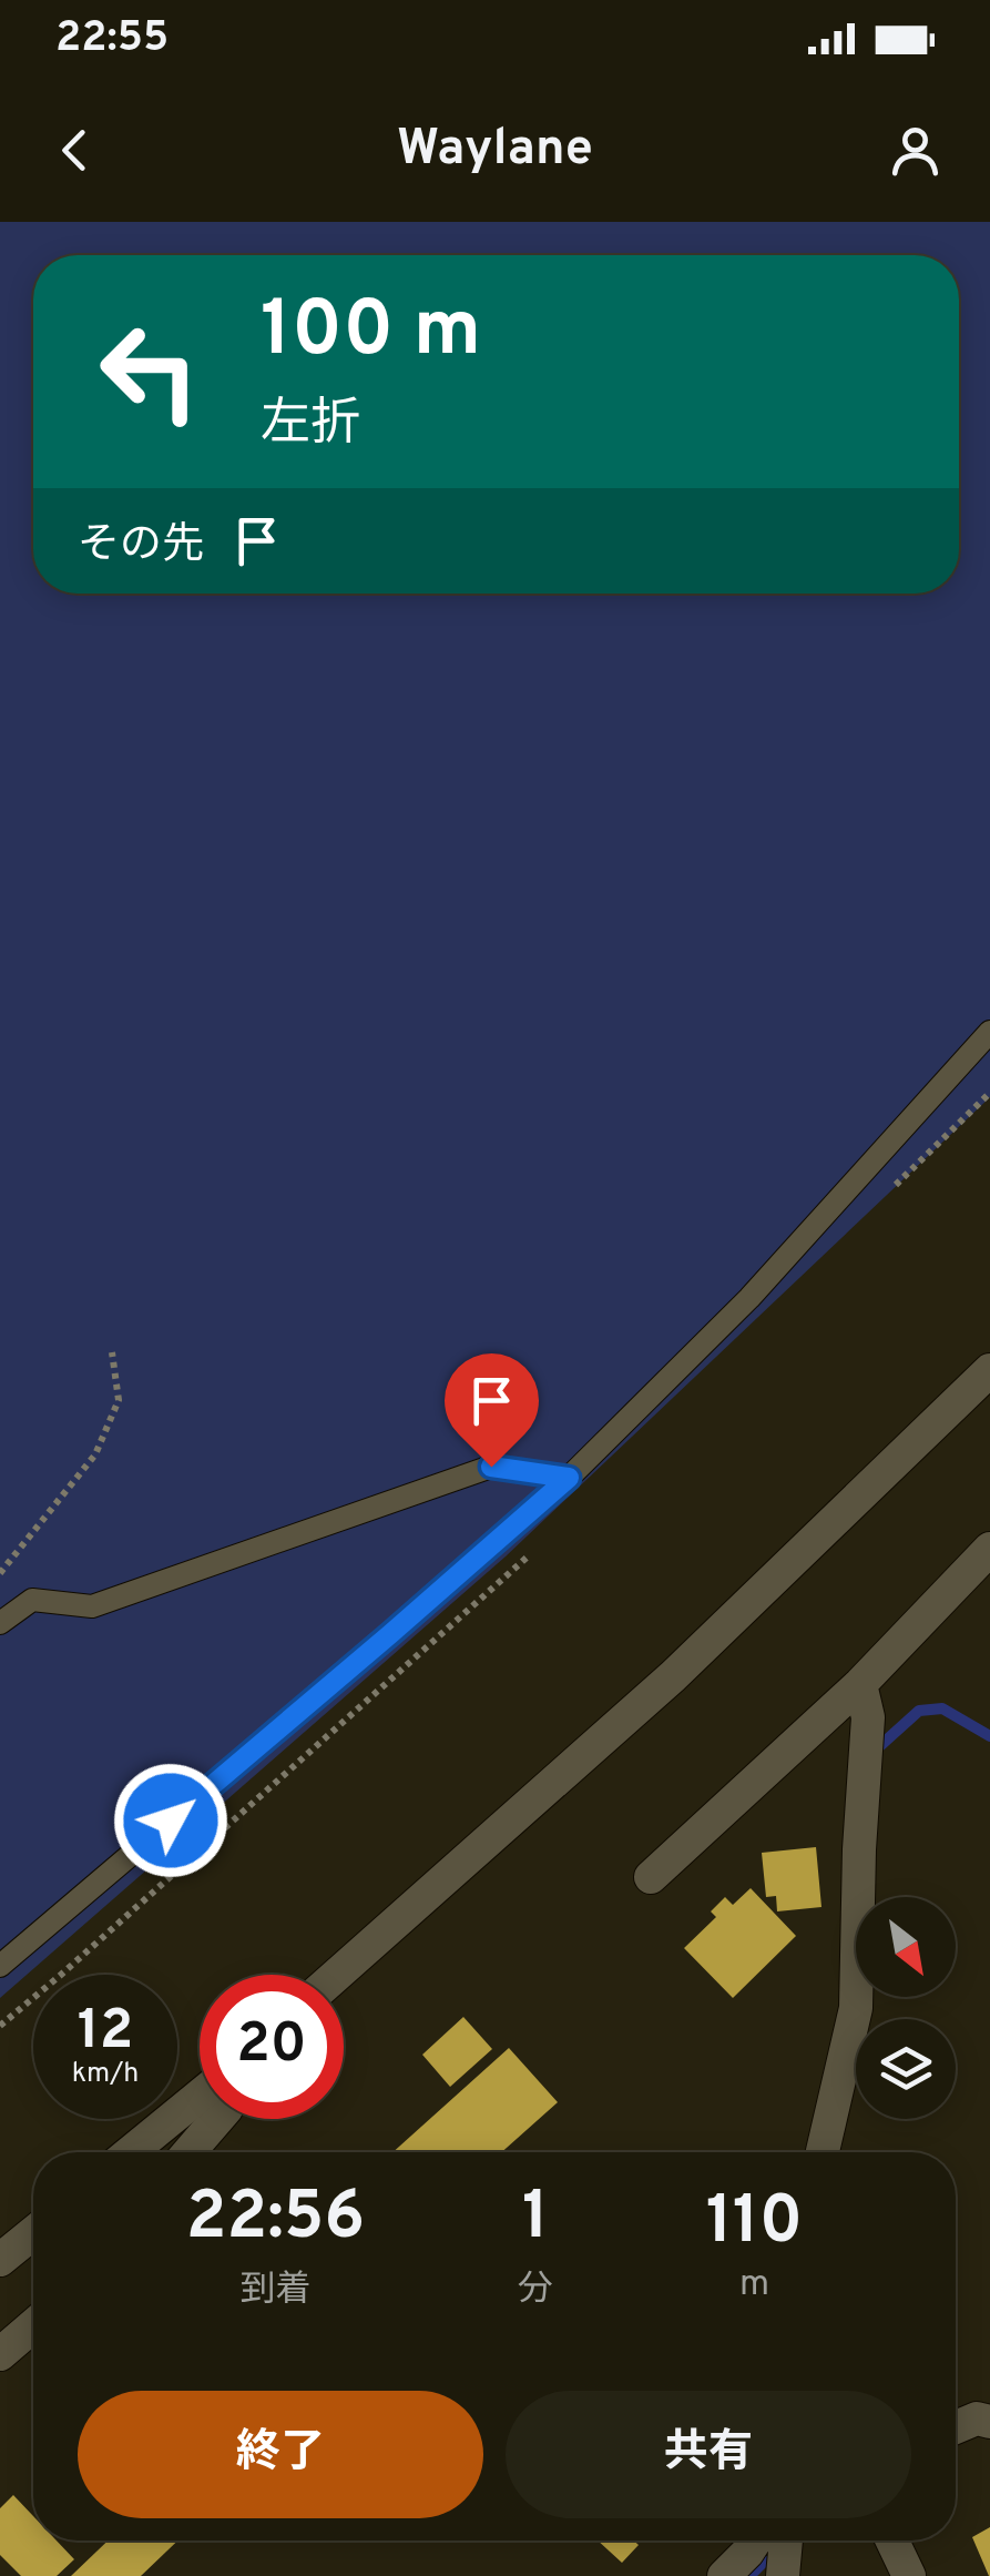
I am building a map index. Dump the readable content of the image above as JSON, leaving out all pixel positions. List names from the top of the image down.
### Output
{
  "north": "bottom right",
  "page": {
    "status": "22:55",
    "header": "Waylane",
    "turn": ["100 m", "左折"],
    "then": "その先",
    "speed": "12 km/h",
    "limit": "20",
    "eta": [
      "22:56",
      "到着",
      "1",
      "分",
      "110",
      "m"
    ],
    "buttons": ["終了", "共有"]
  }
}
